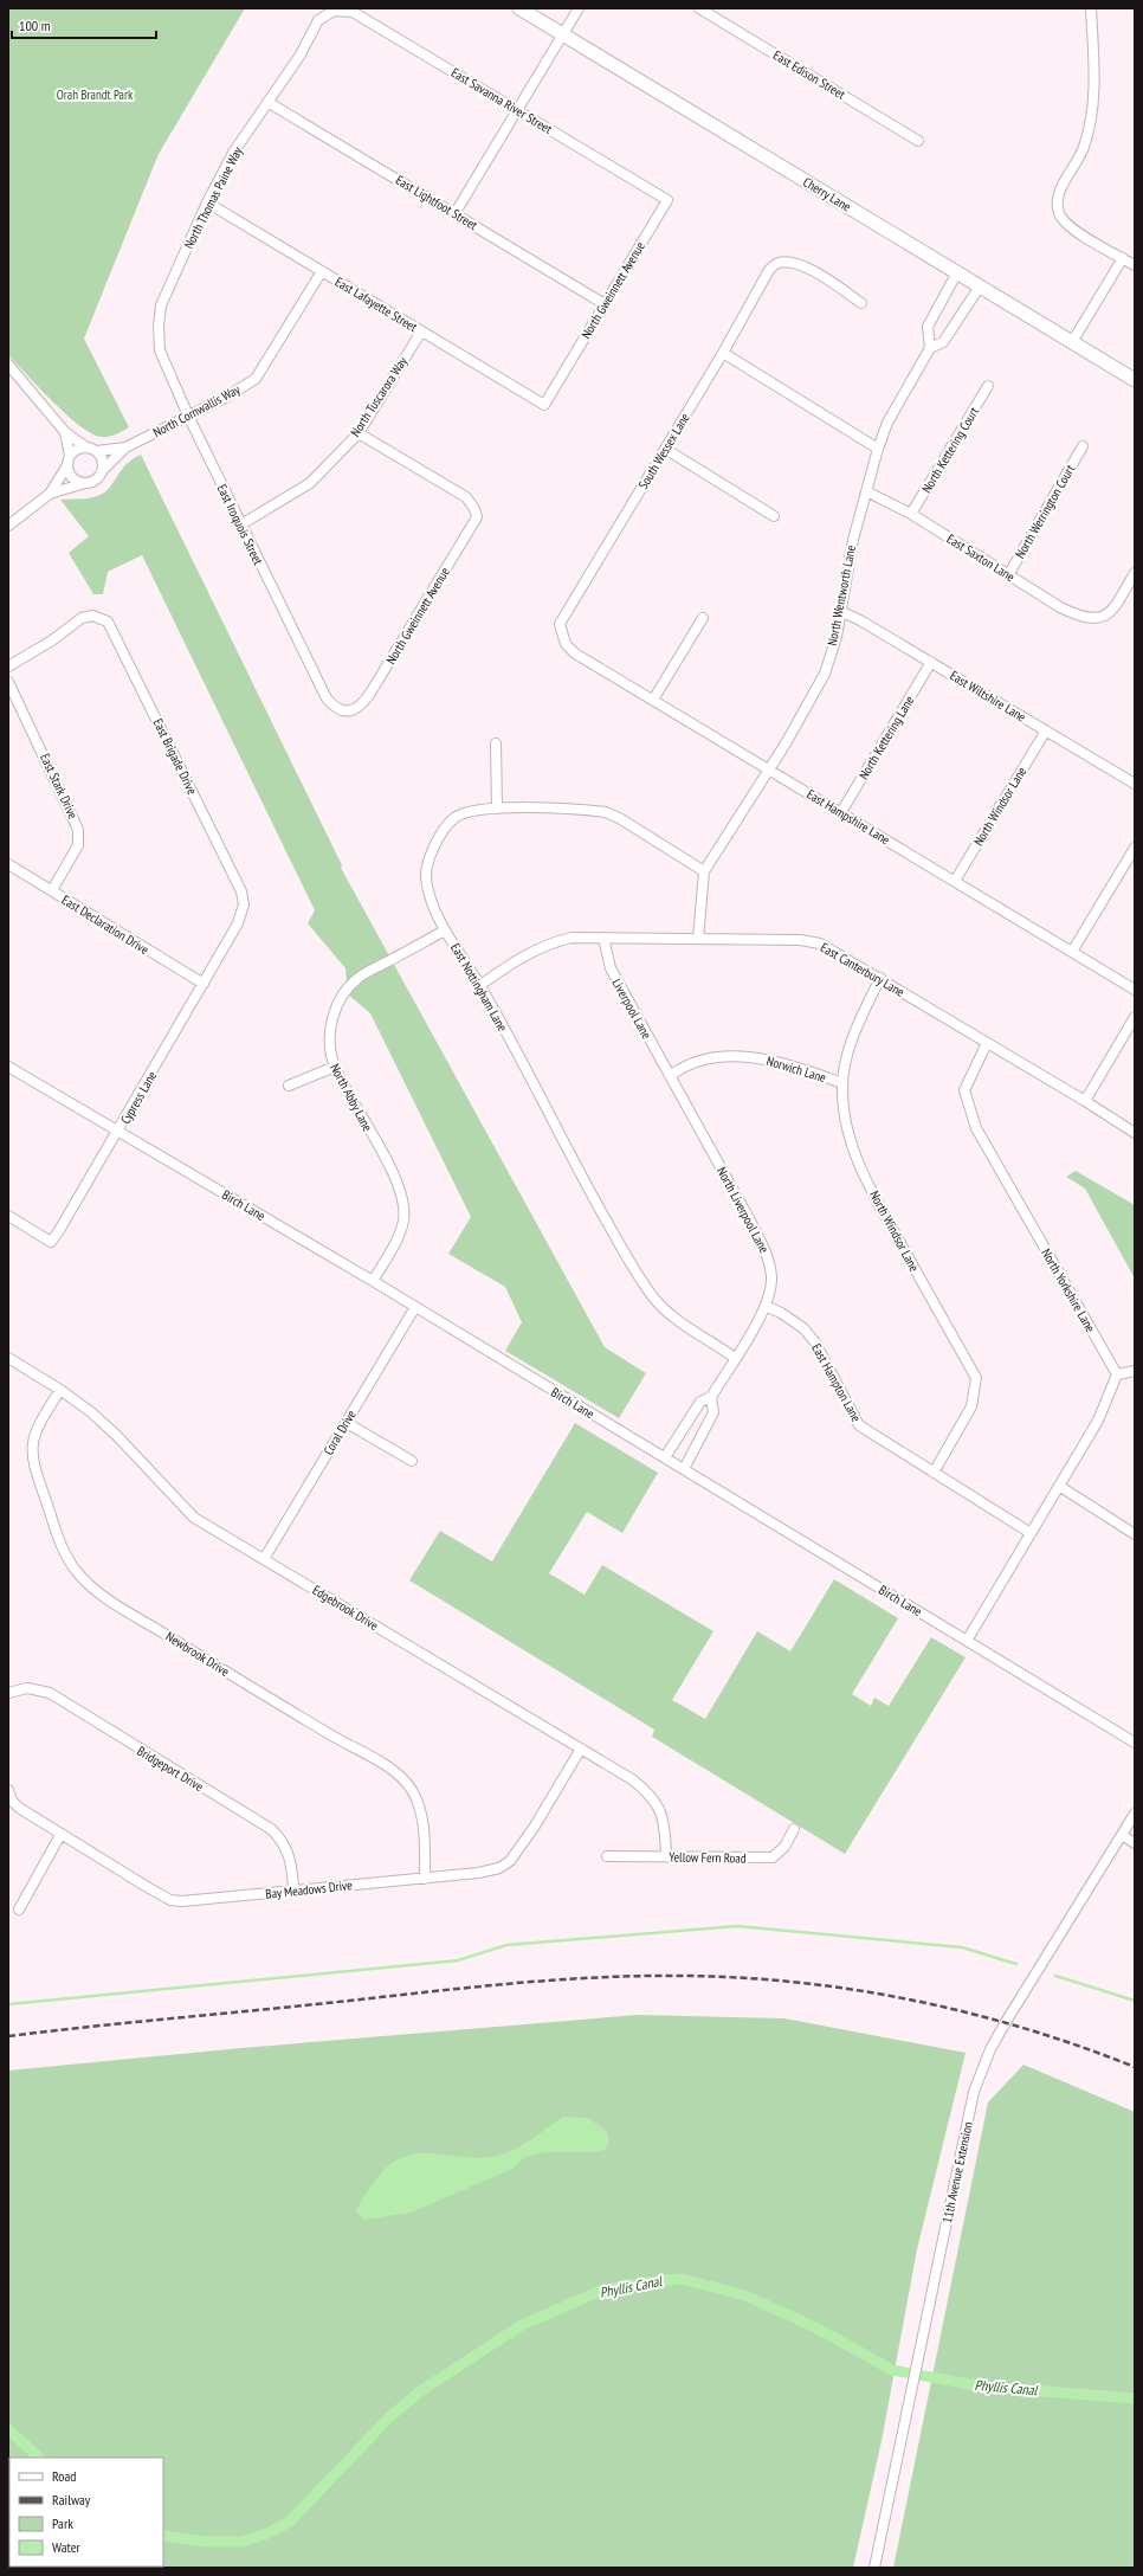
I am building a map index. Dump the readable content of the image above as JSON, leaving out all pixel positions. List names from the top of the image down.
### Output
{
  "streets": {
    "main road": ["Cherry Lane"],
    "street": [
      "East Edison Street",
      "East Savanna River Street",
      "North Thomas Paine Way",
      "East Lightfoot Street",
      "North Gweinnett Avenue",
      "East Lafayette Street",
      "North Tuscarora Way",
      "North Cornwallis Way",
      "North Kettering Court",
      "South Wessex Lane",
      "North Werrington Court",
      "East Iroquois Street",
      "East Saxton Lane",
      "North Wentworth Lane",
      "East Wiltshire Lane",
      "North Kettering Lane",
      "East Brigade Drive",
      "East Stark Drive",
      "North Windsor Lane",
      "East Hampshire Lane",
      "East Declaration Drive",
      "East Canterbury Lane",
      "East Nottingham Lane",
      "Liverpool Lane",
      "Norwich Lane",
      "Cypress Lane",
      "North Abby Lane",
      "Birch Lane",
      "North Liverpool Lane",
      "North Yorkshire Lane",
      "East Hampton Lane",
      "Coral Drive",
      "Edgebrook Drive",
      "Newbrook Drive",
      "Bridgeport Drive",
      "Yellow Fern Road",
      "Bay Meadows Drive",
      "11th Avenue Extension"
    ]
  },
  "crossings": [
    ["East Savanna River Street", "North Thomas Paine Way"],
    ["East Savanna River Street", "North Gweinnett Avenue"],
    ["Cherry Lane", "North Wentworth Lane"],
    ["North Thomas Paine Way", "East Lightfoot Street"],
    ["North Thomas Paine Way", "East Lafayette Street"],
    ["North Thomas Paine Way", "East Iroquois Street"],
    ["East Lightfoot Street", "North Gweinnett Avenue"],
    ["North Gweinnett Avenue", "East Lafayette Street"],
    ["North Gweinnett Avenue", "North Tuscarora Way"],
    ["North Gweinnett Avenue", "East Iroquois Street"],
    ["East Lafayette Street", "North Tuscarora Way"],
    ["East Lafayette Street", "North Cornwallis Way"],
    ["North Tuscarora Way", "East Iroquois Street"],
    ["North Cornwallis Way", "East Iroquois Street"],
    ["North Kettering Court", "East Saxton Lane"],
    ["South Wessex Lane", "East Hampshire Lane"],
    ["North Werrington Court", "East Saxton Lane"],
    ["East Saxton Lane", "North Wentworth Lane"],
    ["North Wentworth Lane", "East Wiltshire Lane"],
    ["North Wentworth Lane", "East Hampshire Lane"],
    ["North Wentworth Lane", "East Canterbury Lane"],
    ["North Wentworth Lane", "East Nottingham Lane"],
    ["East Wiltshire Lane", "North Kettering Lane"],
    ["East Wiltshire Lane", "North Windsor Lane"],
    ["North Kettering Lane", "East Hampshire Lane"],
    ["East Brigade Drive", "Cypress Lane"],
    ["East Stark Drive", "East Declaration Drive"],
    ["North Windsor Lane", "East Hampshire Lane"],
    ["North Windsor Lane", "East Canterbury Lane"],
    ["North Windsor Lane", "Norwich Lane"],
    ["North Windsor Lane", "East Hampton Lane"],
    ["East Declaration Drive", "Cypress Lane"],
    ["East Canterbury Lane", "East Nottingham Lane"],
    ["East Canterbury Lane", "Liverpool Lane"],
    ["East Canterbury Lane", "North Yorkshire Lane"],
    ["East Nottingham Lane", "North Abby Lane"],
    ["East Nottingham Lane", "North Liverpool Lane"],
    ["Liverpool Lane", "Norwich Lane"],
    ["Liverpool Lane", "North Liverpool Lane"],
    ["Norwich Lane", "North Liverpool Lane"],
    ["Cypress Lane", "Birch Lane"],
    ["North Abby Lane", "Birch Lane"],
    ["Birch Lane", "North Liverpool Lane"],
    ["Birch Lane", "Coral Drive"],
    ["North Liverpool Lane", "East Hampton Lane"],
    ["Coral Drive", "Edgebrook Drive"],
    ["Edgebrook Drive", "Newbrook Drive"],
    ["Edgebrook Drive", "Yellow Fern Road"],
    ["Edgebrook Drive", "Bay Meadows Drive"],
    ["Newbrook Drive", "Bay Meadows Drive"],
    ["Bridgeport Drive", "Bay Meadows Drive"]
  ],
  "water": ["Phyllis Canal"],
  "parks": ["Orah Brandt Park"],
  "legend": [
    "Road",
    "Railway",
    "Park",
    "Water"
  ],
  "scale_bar": "100 m"
}
